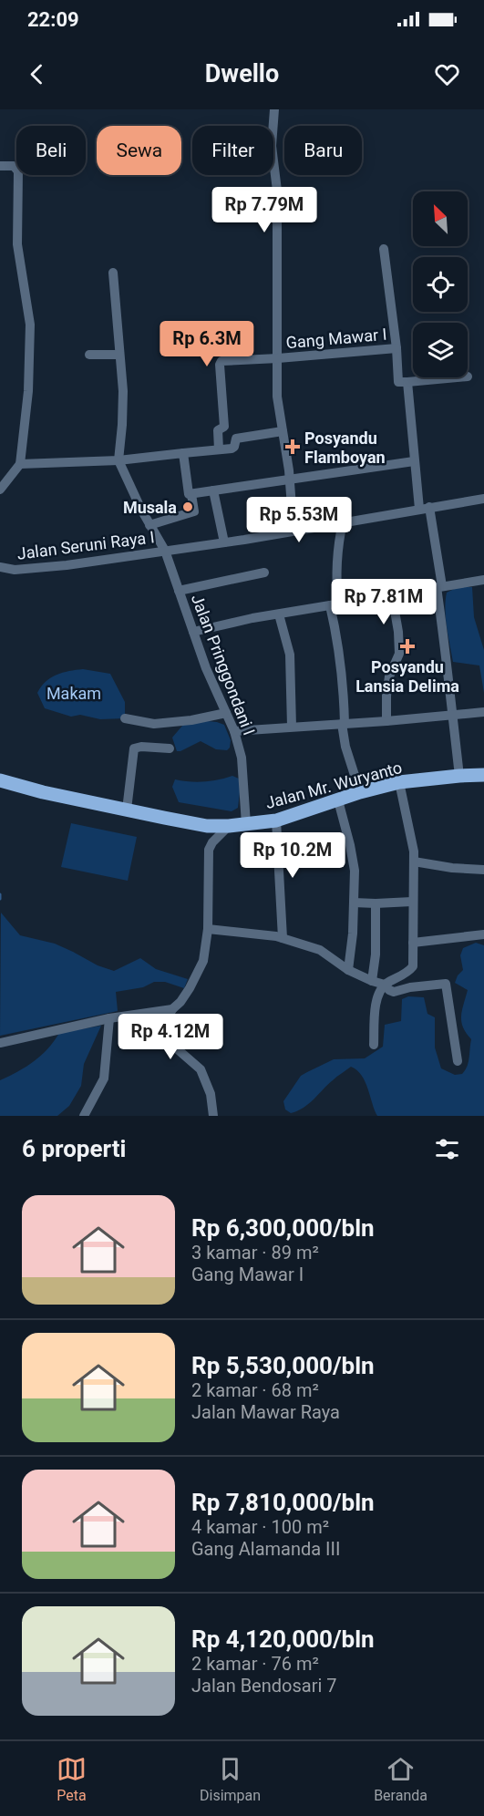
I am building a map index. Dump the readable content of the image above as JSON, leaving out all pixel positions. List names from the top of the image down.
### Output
{
  "streets": {
    "main road": ["Jalan Mr. Wuryanto"],
    "street": ["Gang Mawar I", "Jalan Seruni Raya I", "Jalan Pringgondani I"]
  },
  "crossings": [
    ["Gang Mawar I", "Jalan Seruni Raya I"],
    ["Jalan Seruni Raya I", "Jalan Pringgondani I"],
    ["Jalan Pringgondani I", "Jalan Mr. Wuryanto"]
  ],
  "parks": ["Makam"],
  "places": {
    "health": ["Posyandu Flamboyan", "Posyandu Lansia Delima"],
    "other": ["Musala"]
  },
  "north": "top left",
  "page": {
    "status": "22:09",
    "header": "Dwello",
    "chip": [
      "Beli",
      "Sewa",
      "Filter",
      "Baru"
    ],
    "price": [
      "Rp 7.79M",
      "Rp 6.3M",
      "Rp 5.53M",
      "Rp 7.81M",
      "Rp 10.2M",
      "Rp 4.12M"
    ],
    "heading": "6 properti",
    "list": [
      {
        "name": "Rp 6,300,000/bln",
        "note": "3 kamar · 89 m² · Gang Mawar I"
      },
      {
        "name": "Rp 5,530,000/bln",
        "note": "2 kamar · 68 m² · Jalan Mawar Raya"
      },
      {
        "name": "Rp 7,810,000/bln",
        "note": "4 kamar · 100 m² · Gang Alamanda III"
      },
      {
        "name": "Rp 4,120,000/bln",
        "note": "2 kamar · 76 m² · Jalan Bendosari 7"
      }
    ],
    "tabs": ["Peta", "Disimpan", "Beranda"]
  }
}
